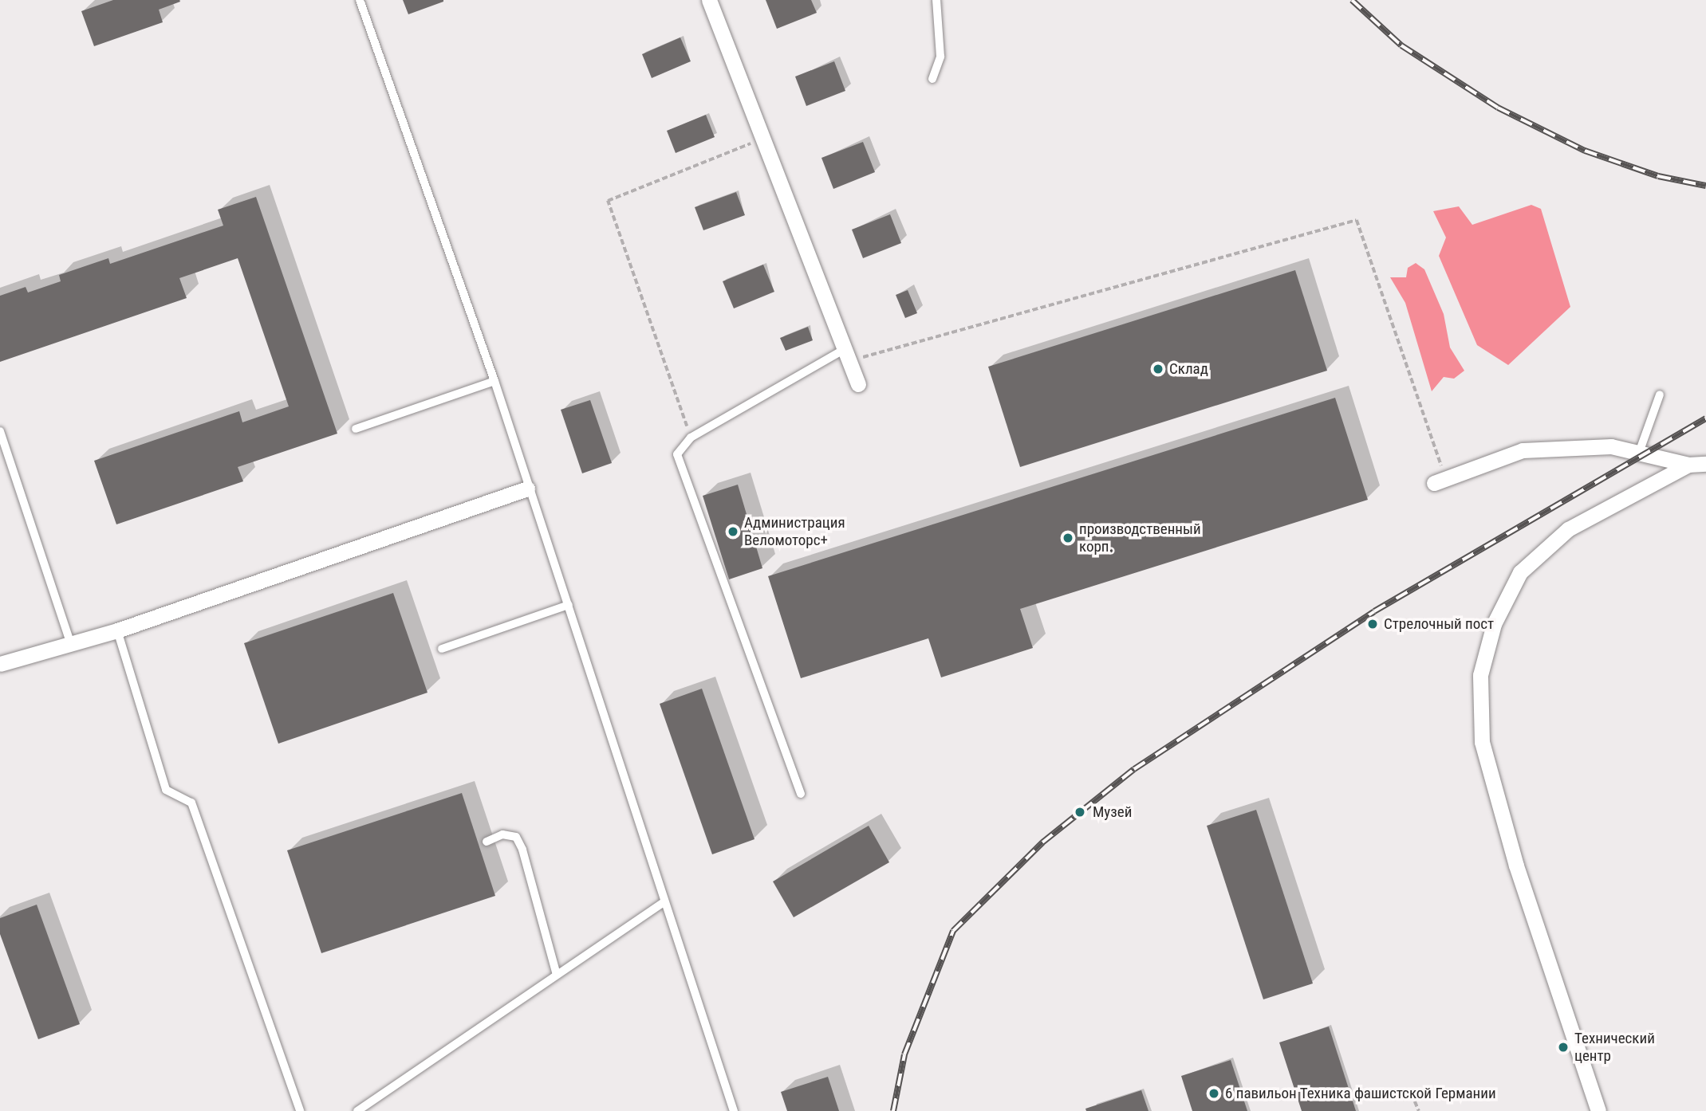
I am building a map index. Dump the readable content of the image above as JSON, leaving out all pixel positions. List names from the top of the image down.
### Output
{
  "places": [
    "Склад",
    "Администрация Веломоторс+",
    "производственный корп.",
    "Стрелочный пост",
    "Музей",
    "Технический центр",
    "6 павильон Техника фашистской Германии"
  ]
}
